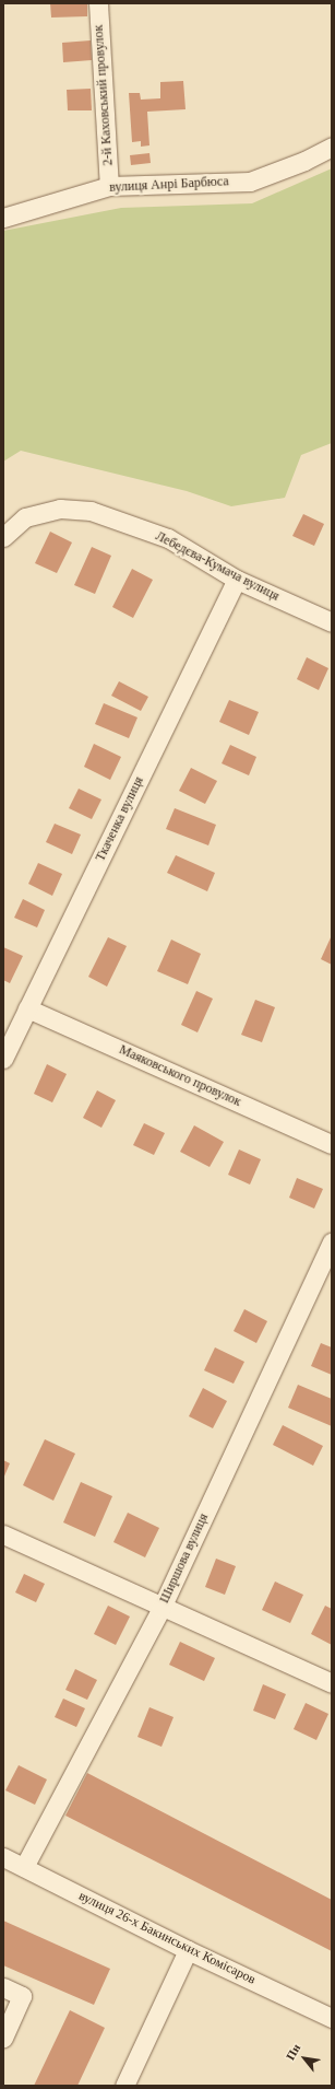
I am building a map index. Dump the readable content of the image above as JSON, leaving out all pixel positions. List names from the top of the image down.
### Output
{
  "streets": {
    "street": [
      "2-й Каховський провулок",
      "вулиця Анрі Барбюса",
      "Лебедєва-Кумача вулиця",
      "Ткаченка вулиця",
      "Маяковського провулок",
      "Ширшова вулиця",
      "вулиця 26-х Бакинських Комісаров"
    ]
  },
  "crossings": [
    ["2-й Каховський провулок", "вулиця Анрі Барбюса"],
    ["Лебедєва-Кумача вулиця", "Ткаченка вулиця"],
    ["Ткаченка вулиця", "Маяковського провулок"],
    ["Ширшова вулиця", "вулиця 26-х Бакинських Комісаров"]
  ],
  "north": "top left"
}
